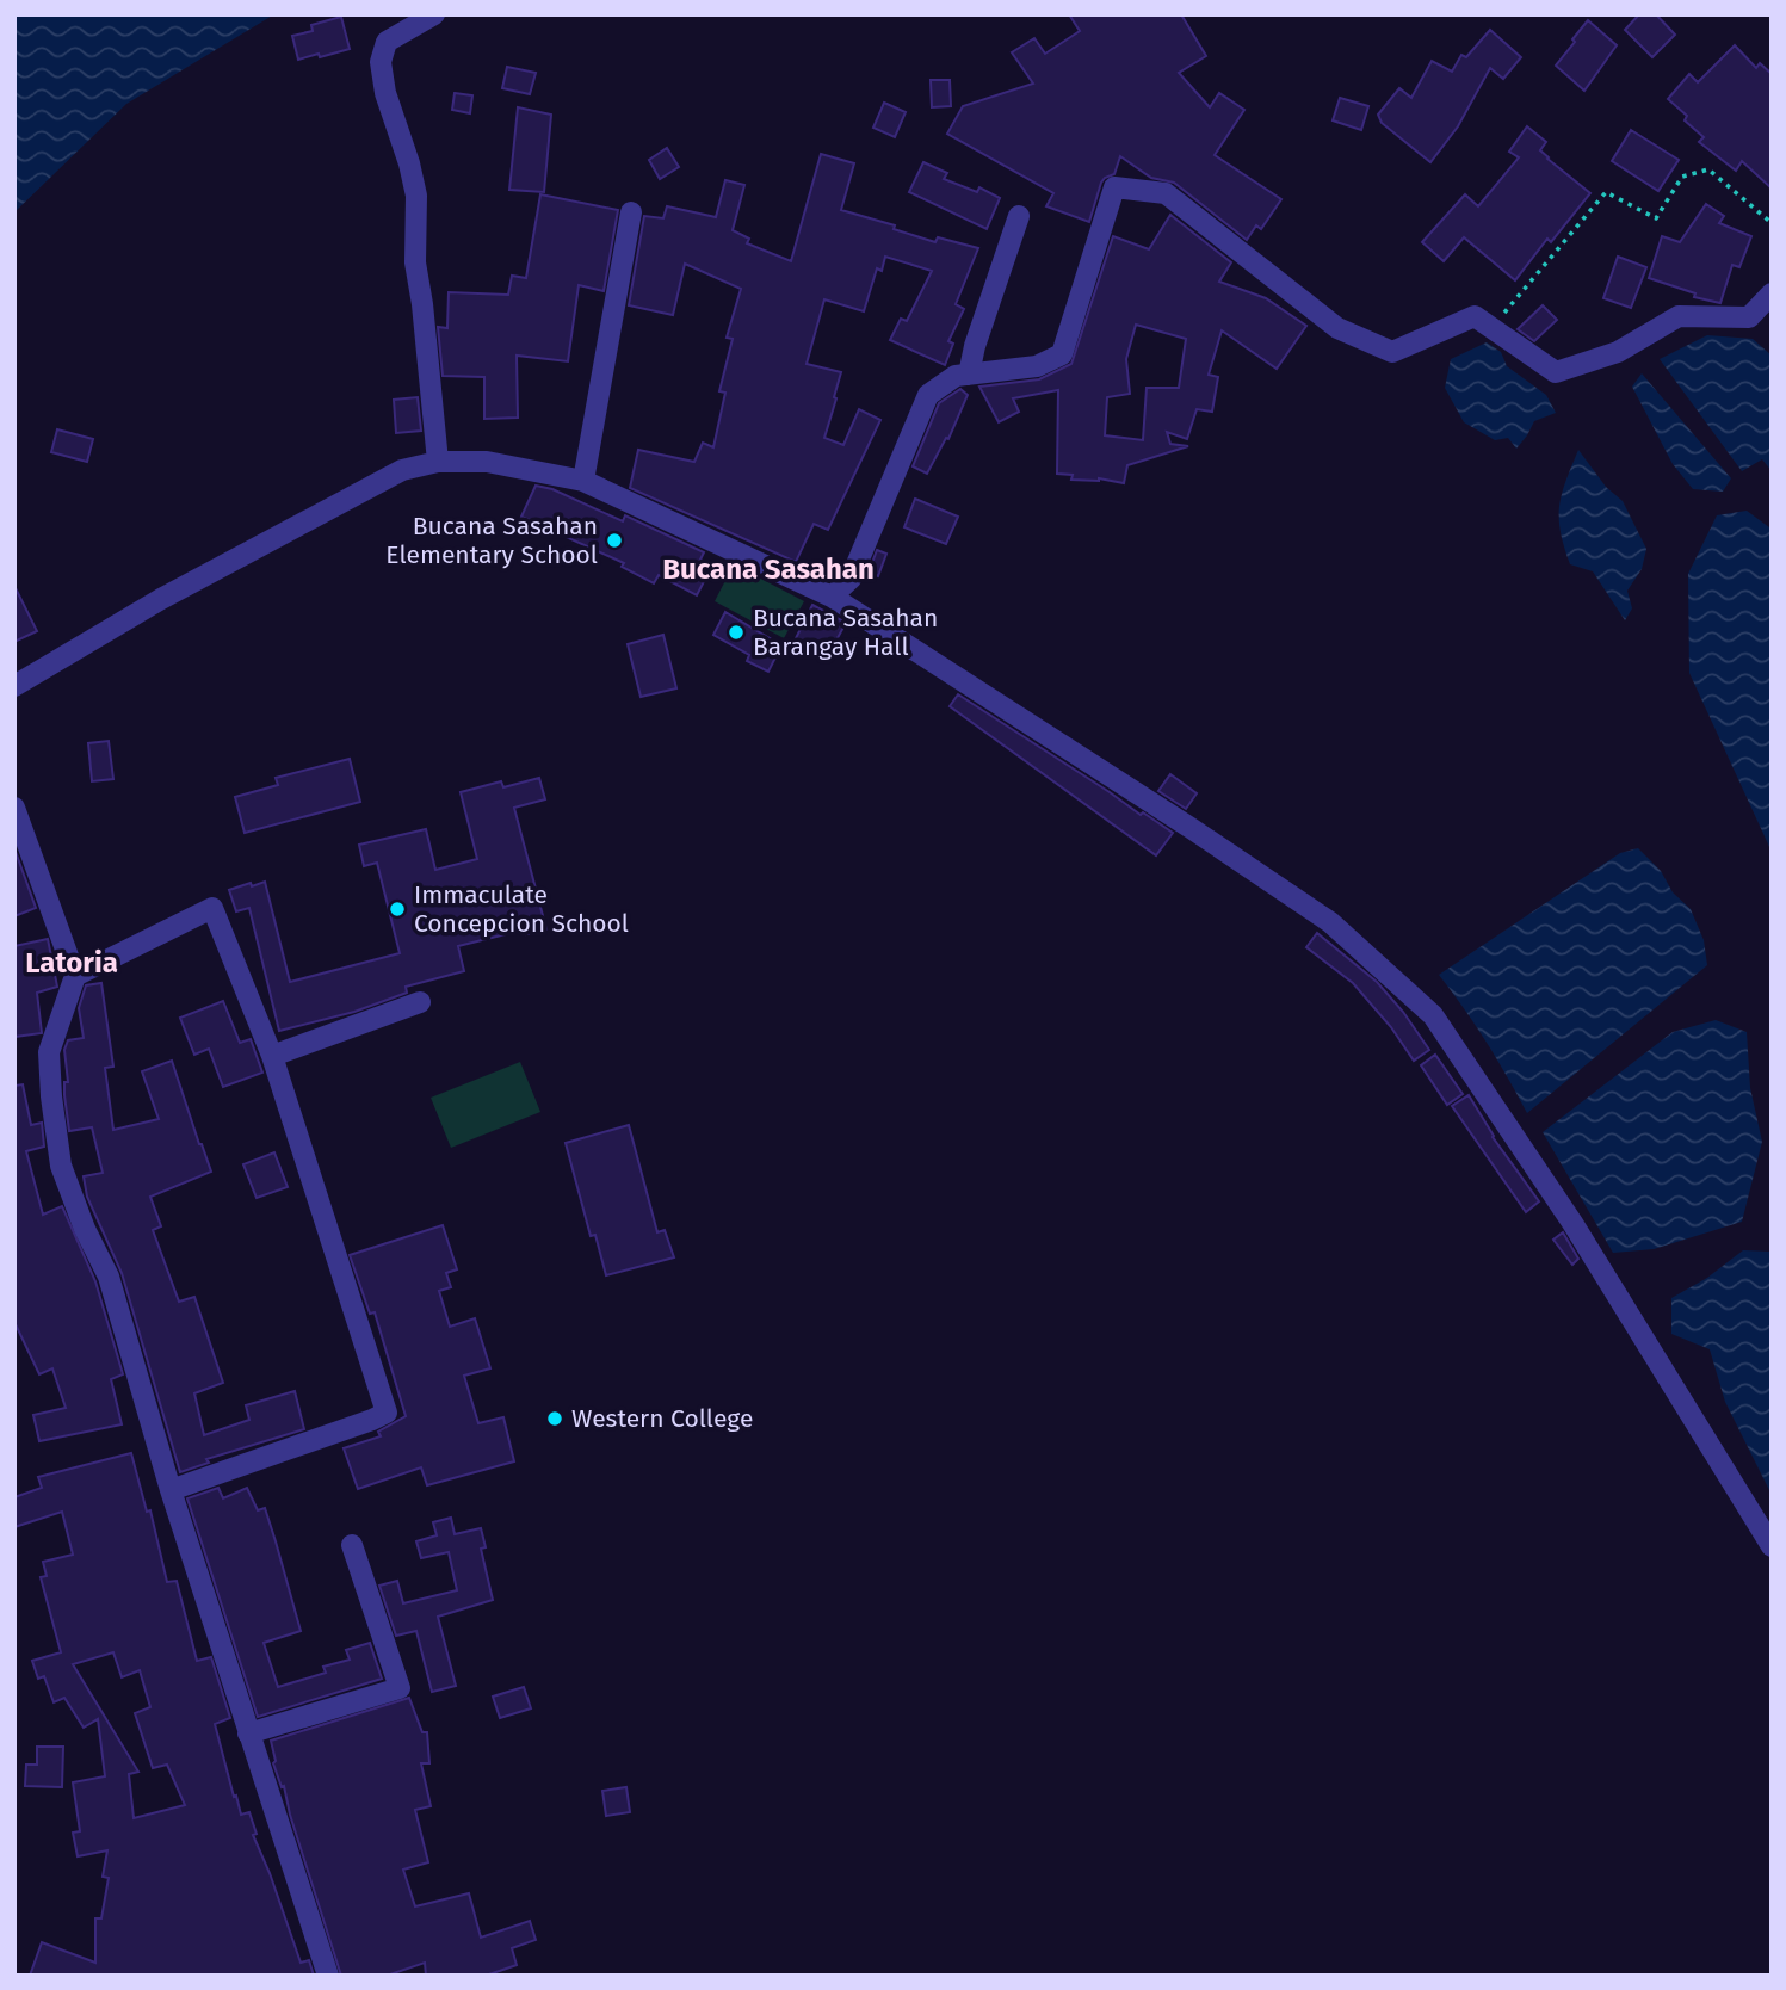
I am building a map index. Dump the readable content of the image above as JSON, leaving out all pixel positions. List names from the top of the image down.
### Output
{
  "districts": ["Bucana Sasahan", "Latoria"],
  "places": [
    "Bucana Sasahan Elementary School",
    "Bucana Sasahan Barangay Hall",
    "Immaculate Concepcion School",
    "Western College"
  ]
}
